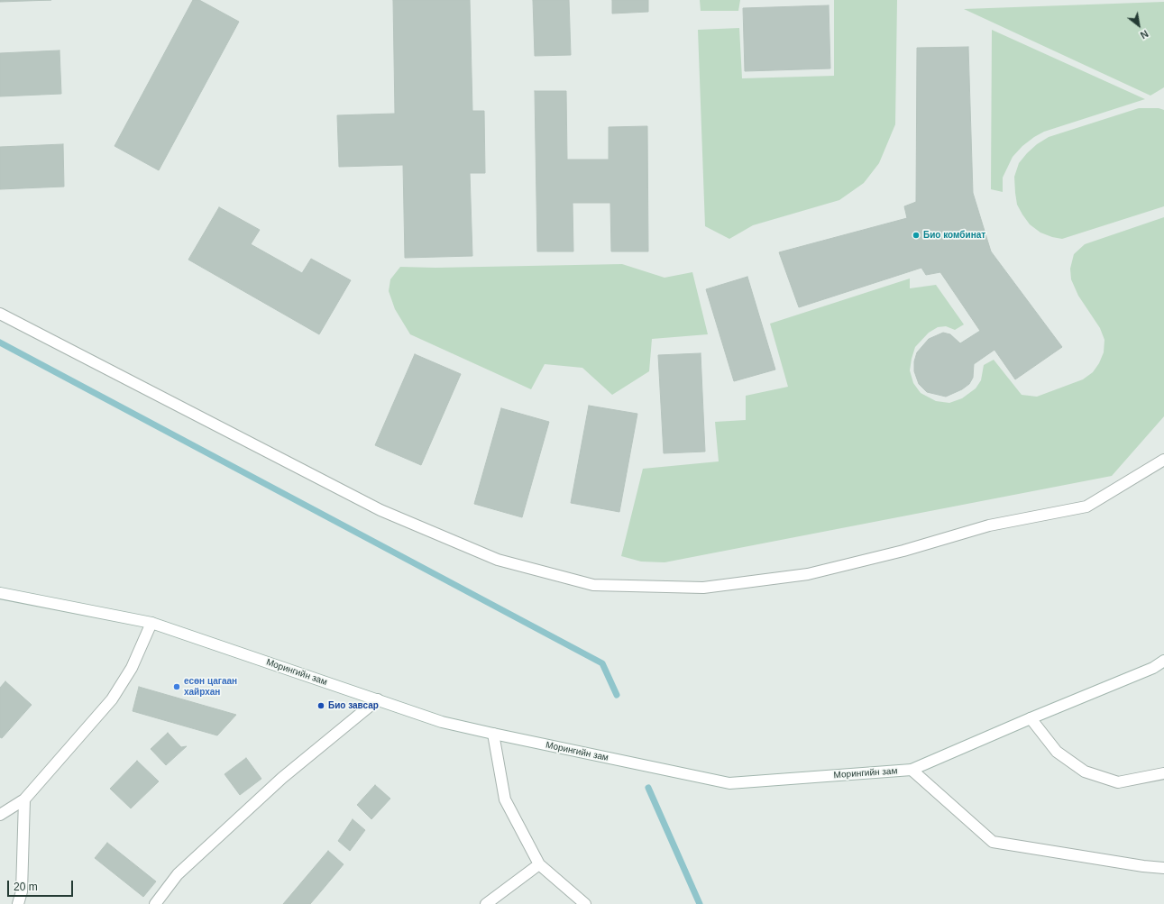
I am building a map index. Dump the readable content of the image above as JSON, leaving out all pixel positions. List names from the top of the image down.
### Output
{
  "streets": {
    "street": ["Морингийн зам"]
  },
  "places": ["Био комбинат", "есөн цагаан хайрхан", "Био завсар"],
  "scale_bar": "20 m",
  "north": "bottom right"
}
